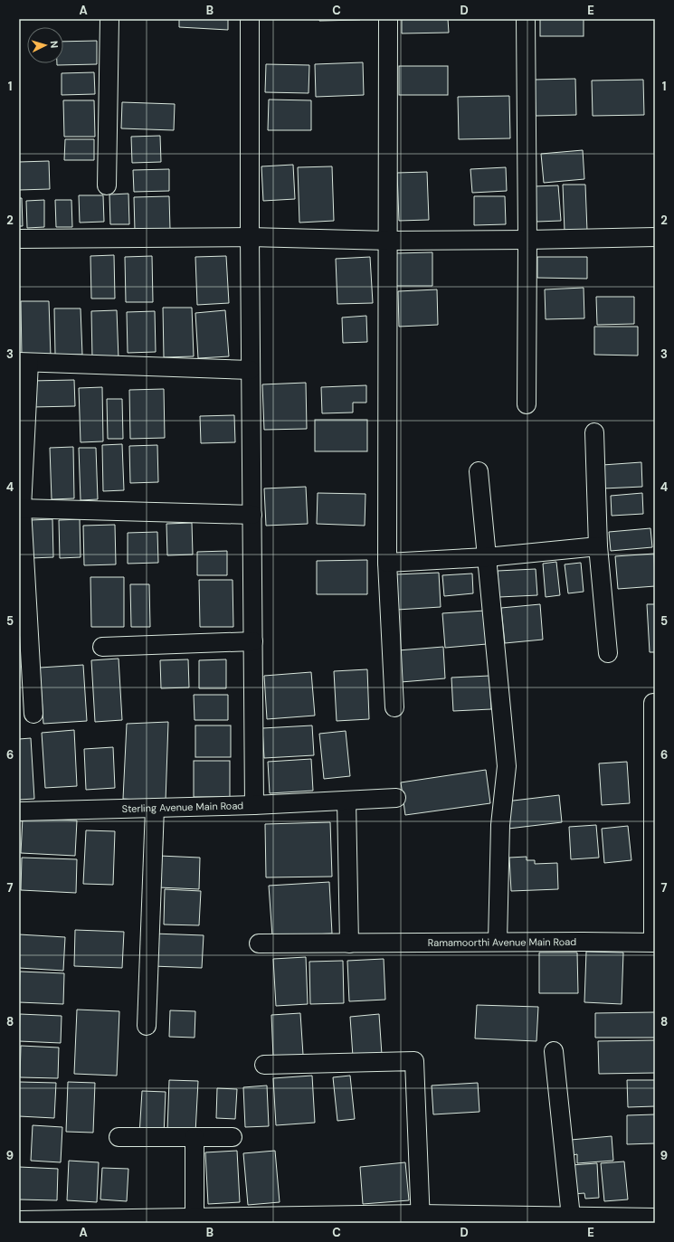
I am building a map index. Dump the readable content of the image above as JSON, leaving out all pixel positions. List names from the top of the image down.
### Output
{
  "streets": {
    "street": ["Sterling Avenue Main Road", "Ramamoorthi Avenue Main Road"]
  },
  "north": "right",
  "grid": {
    "columns": [
      "A",
      "B",
      "C",
      "D",
      "E"
    ],
    "rows": [
      "1",
      "2",
      "3",
      "4",
      "5",
      "6",
      "7",
      "8",
      "9"
    ]
  }
}
